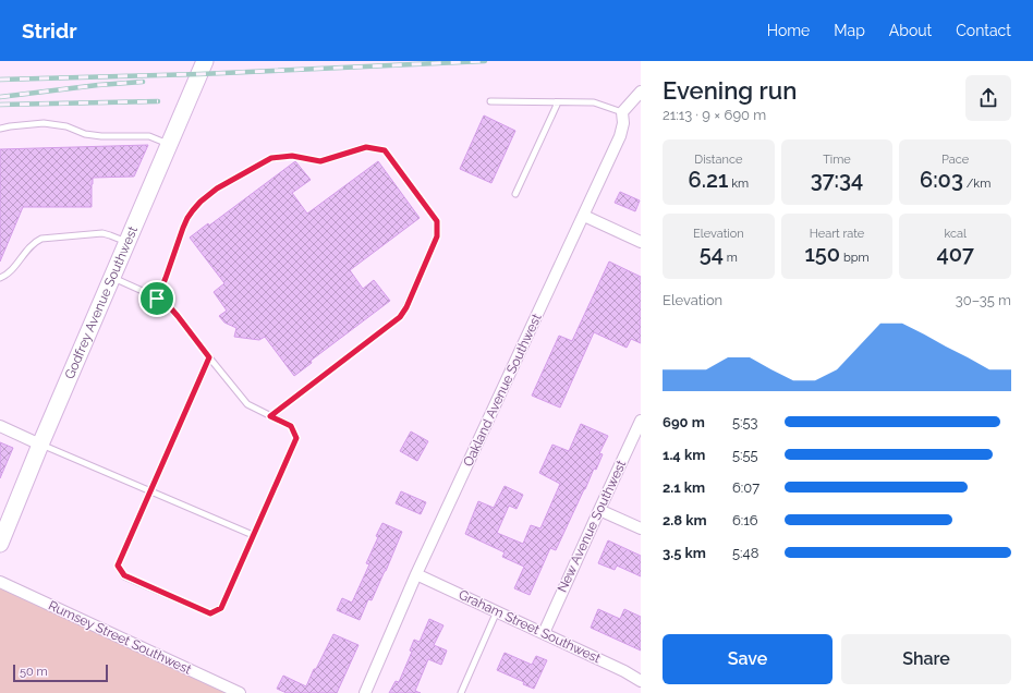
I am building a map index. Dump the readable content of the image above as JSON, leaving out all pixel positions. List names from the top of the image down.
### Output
{
  "streets": {
    "main road": ["Godfrey Avenue Southwest"],
    "street": [
      "Oakland Avenue Southwest",
      "New Avenue Southwest",
      "Graham Street Southwest",
      "Rumsey Street Southwest"
    ]
  },
  "crossings": [
    ["Oakland Avenue Southwest", "Graham Street Southwest"],
    ["New Avenue Southwest", "Graham Street Southwest"]
  ],
  "scale_bar": "50 m",
  "page": {
    "header": "Stridr",
    "nav": [
      "Home",
      "Map",
      "About",
      "Contact"
    ],
    "heading": ["Evening run", "21:13 · 9 × 690 m"],
    "stats": [
      ["Distance", "6.21 km"],
      ["Time", "37:34"],
      ["Pace", "6:03 /km"],
      ["Elevation", "54 m"],
      ["Heart rate", "150 bpm"],
      ["kcal", "407"]
    ],
    "chart": ["Elevation", "30–35 m"],
    "list": [
      {
        "name": "690 m",
        "note": "5:53"
      },
      {
        "name": "1.4 km",
        "note": "5:55"
      },
      {
        "name": "2.1 km",
        "note": "6:07"
      },
      {
        "name": "2.8 km",
        "note": "6:16"
      },
      {
        "name": "3.5 km",
        "note": "5:48"
      }
    ],
    "buttons": ["Save", "Share"],
    "scale": "50 m"
  }
}
